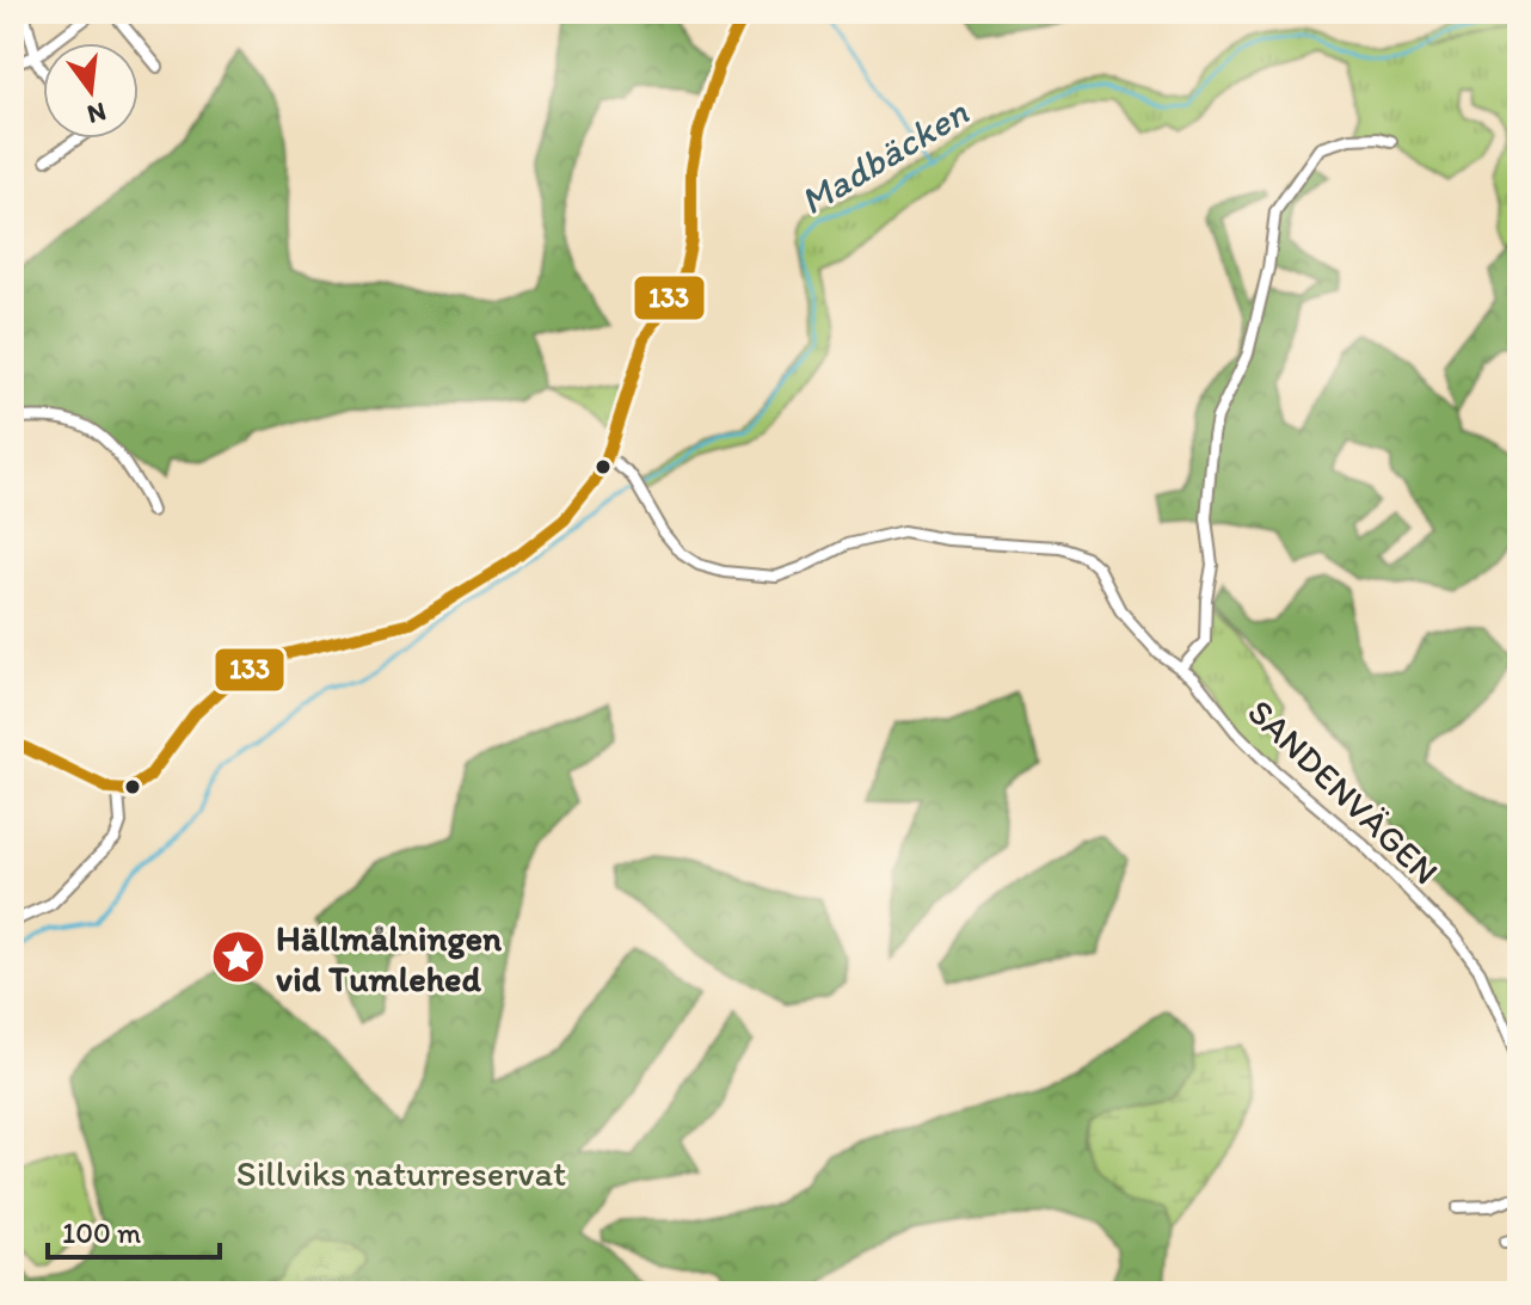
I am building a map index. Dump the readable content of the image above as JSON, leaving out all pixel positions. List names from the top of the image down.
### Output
{
  "streets": {
    "street": ["SANDENVÄGEN"]
  },
  "water": ["Madbäcken"],
  "parks": ["Sillviks naturreservat"],
  "places": {
    "place": ["Hällmålningen vid Tumlehed"]
  },
  "lines": ["transit line 133"],
  "scale_bar": "100 m",
  "north": "bottom"
}
